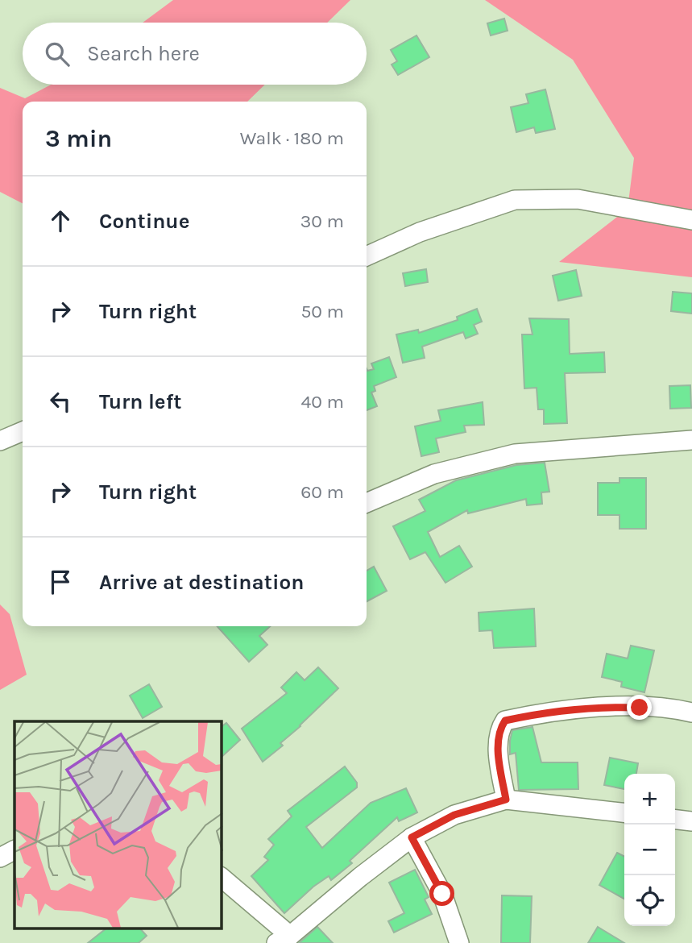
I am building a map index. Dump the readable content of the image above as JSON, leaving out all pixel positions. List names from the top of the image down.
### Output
{
  "page": {
    "search": "Search here",
    "heading": ["3 min", "Walk · 180 m"],
    "list": [
      ["Continue", "30 m"],
      ["Turn right", "50 m"],
      ["Turn left", "40 m"],
      ["Turn right", "60 m"],
      "Arrive at destination"
    ],
    "map_buttons": ["+", "−"]
  }
}
